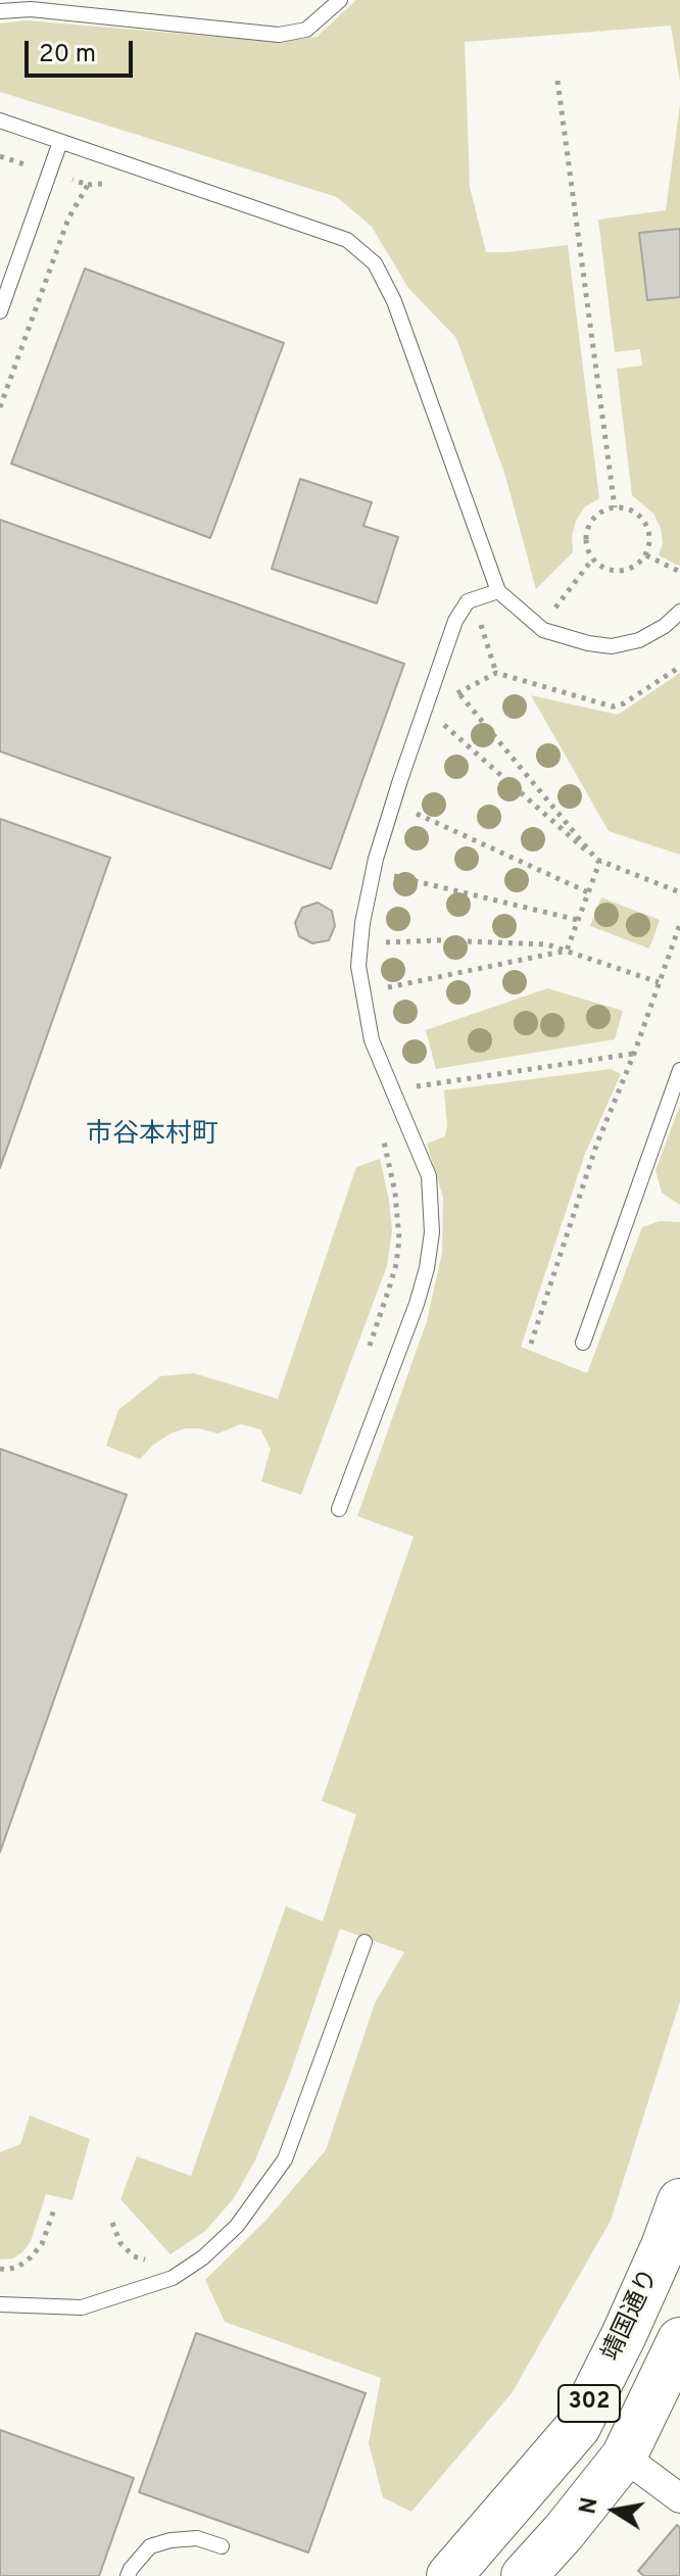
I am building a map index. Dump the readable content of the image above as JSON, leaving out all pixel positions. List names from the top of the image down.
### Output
{
  "streets": {
    "main road": ["靖国通り", "302"]
  },
  "districts": ["市谷本村町"],
  "scale_bar": "20 m",
  "north": "left"
}
